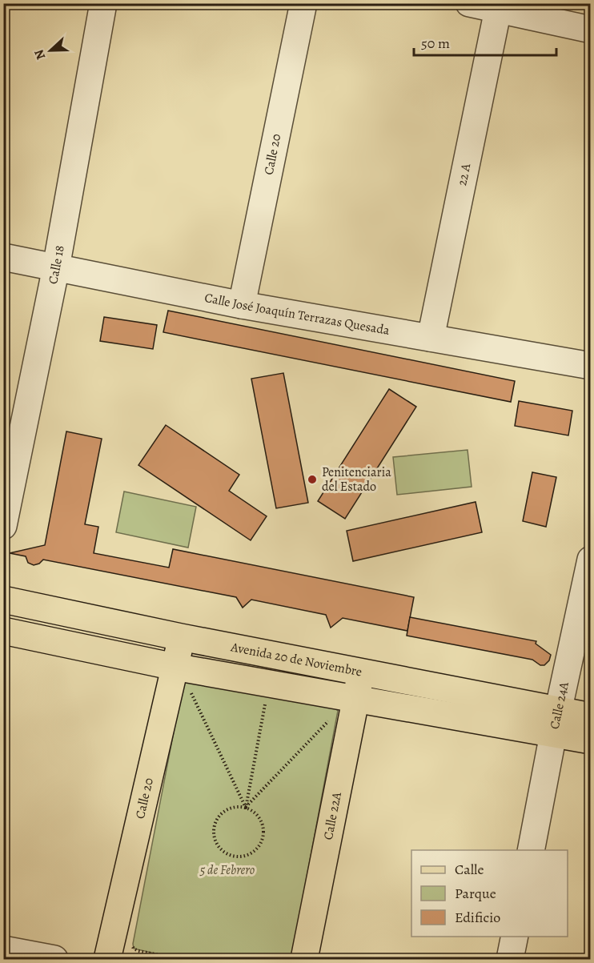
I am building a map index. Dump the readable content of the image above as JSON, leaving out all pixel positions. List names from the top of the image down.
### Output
{
  "streets": {
    "main road": ["Calle 20", "Avenida 20 de Noviembre", "Calle 22A"],
    "street": [
      "22 A",
      "Calle 18",
      "Calle José Joaquín Terrazas Quesada",
      "Calle 24A"
    ]
  },
  "crossings": [
    ["Calle 20", "Calle José Joaquín Terrazas Quesada"],
    ["Calle 20", "Avenida 20 de Noviembre"],
    ["22 A", "Calle José Joaquín Terrazas Quesada"],
    ["Calle 18", "Calle José Joaquín Terrazas Quesada"],
    ["Avenida 20 de Noviembre", "Calle 24A"],
    ["Avenida 20 de Noviembre", "Calle 22A"]
  ],
  "parks": ["5 de Febrero"],
  "places": ["Penitenciaria del Estado"],
  "legend": ["Calle", "Parque", "Edificio"],
  "scale_bar": "50 m",
  "north": "left"
}
